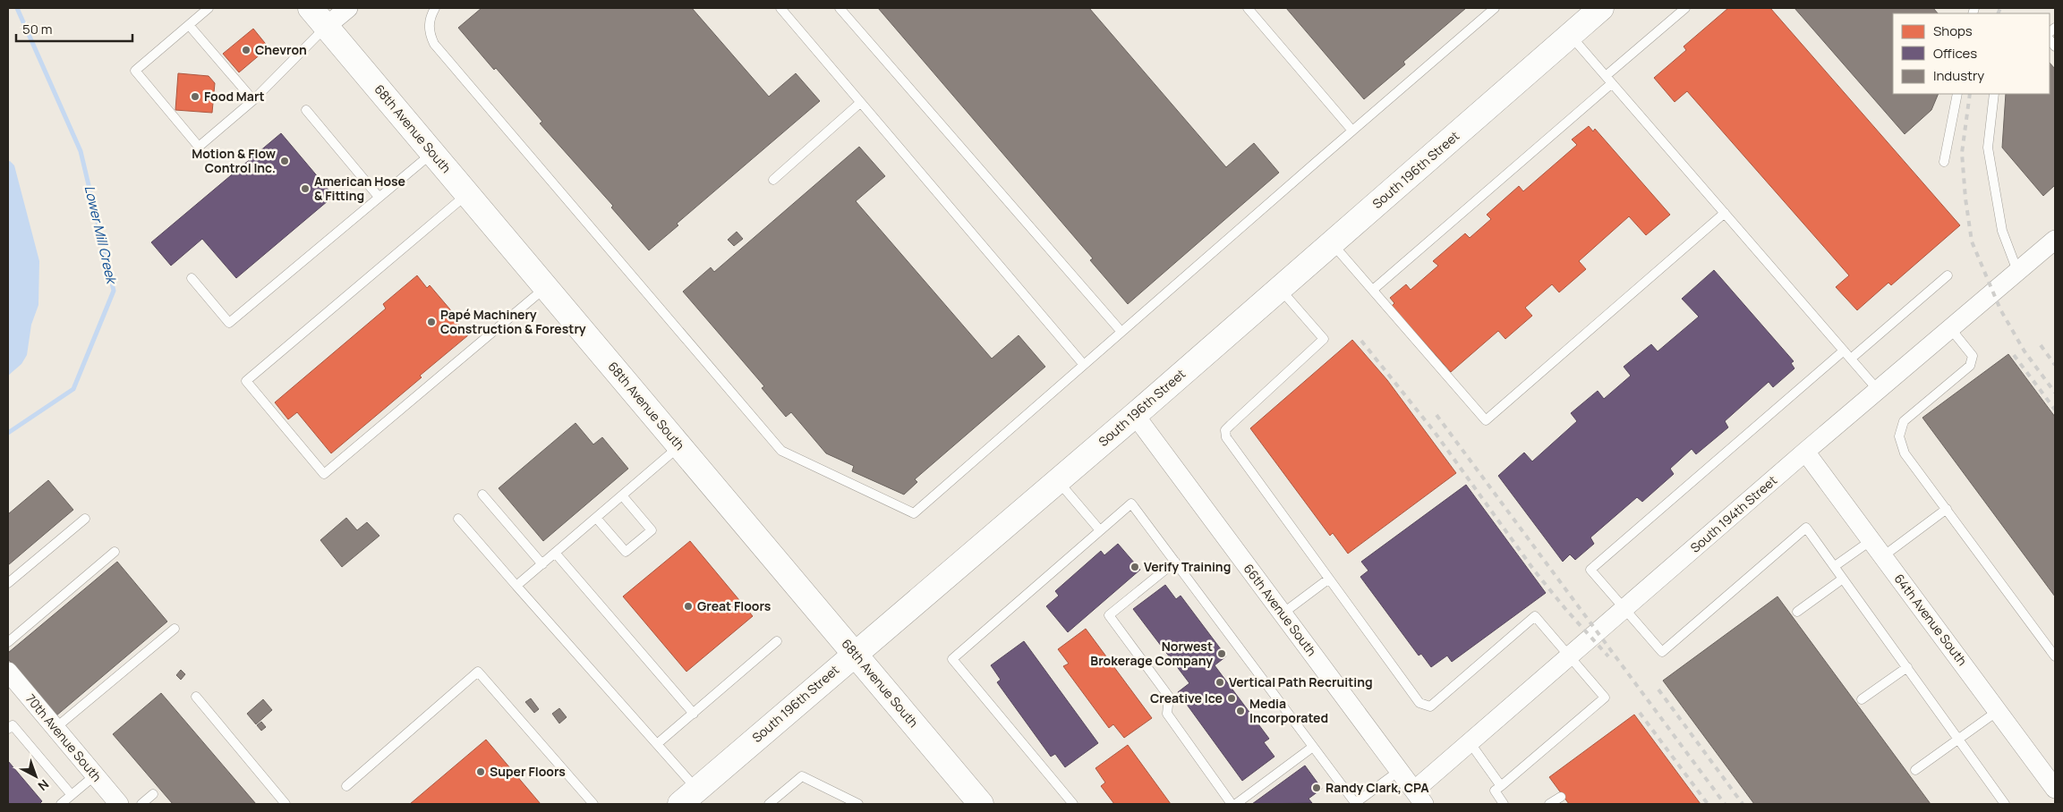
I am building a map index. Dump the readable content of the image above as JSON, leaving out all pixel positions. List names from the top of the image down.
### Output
{
  "streets": {
    "main road": ["68th Avenue South", "South 196th Street"],
    "street": [
      "South 194th Street",
      "66th Avenue South",
      "64th Avenue South",
      "70th Avenue South"
    ]
  },
  "crossings": [
    ["68th Avenue South", "South 196th Street"],
    ["South 196th Street", "66th Avenue South"],
    ["South 194th Street", "66th Avenue South"],
    ["South 194th Street", "64th Avenue South"]
  ],
  "water": ["Lower Mill Creek"],
  "places": [
    "Chevron",
    "Food Mart",
    "Motion & Flow Control Inc.",
    "American Hose & Fitting",
    "Papé Machinery Construction & Forestry",
    "Verify Training",
    "Great Floors",
    "Norwest Brokerage Company",
    "Vertical Path Recruiting",
    "Creative Ice",
    "Media Incorporated",
    "Super Floors",
    "Randy Clark, CPA"
  ],
  "legend": ["Shops", "Offices", "Industry"],
  "scale_bar": "50 m",
  "north": "bottom right"
}
